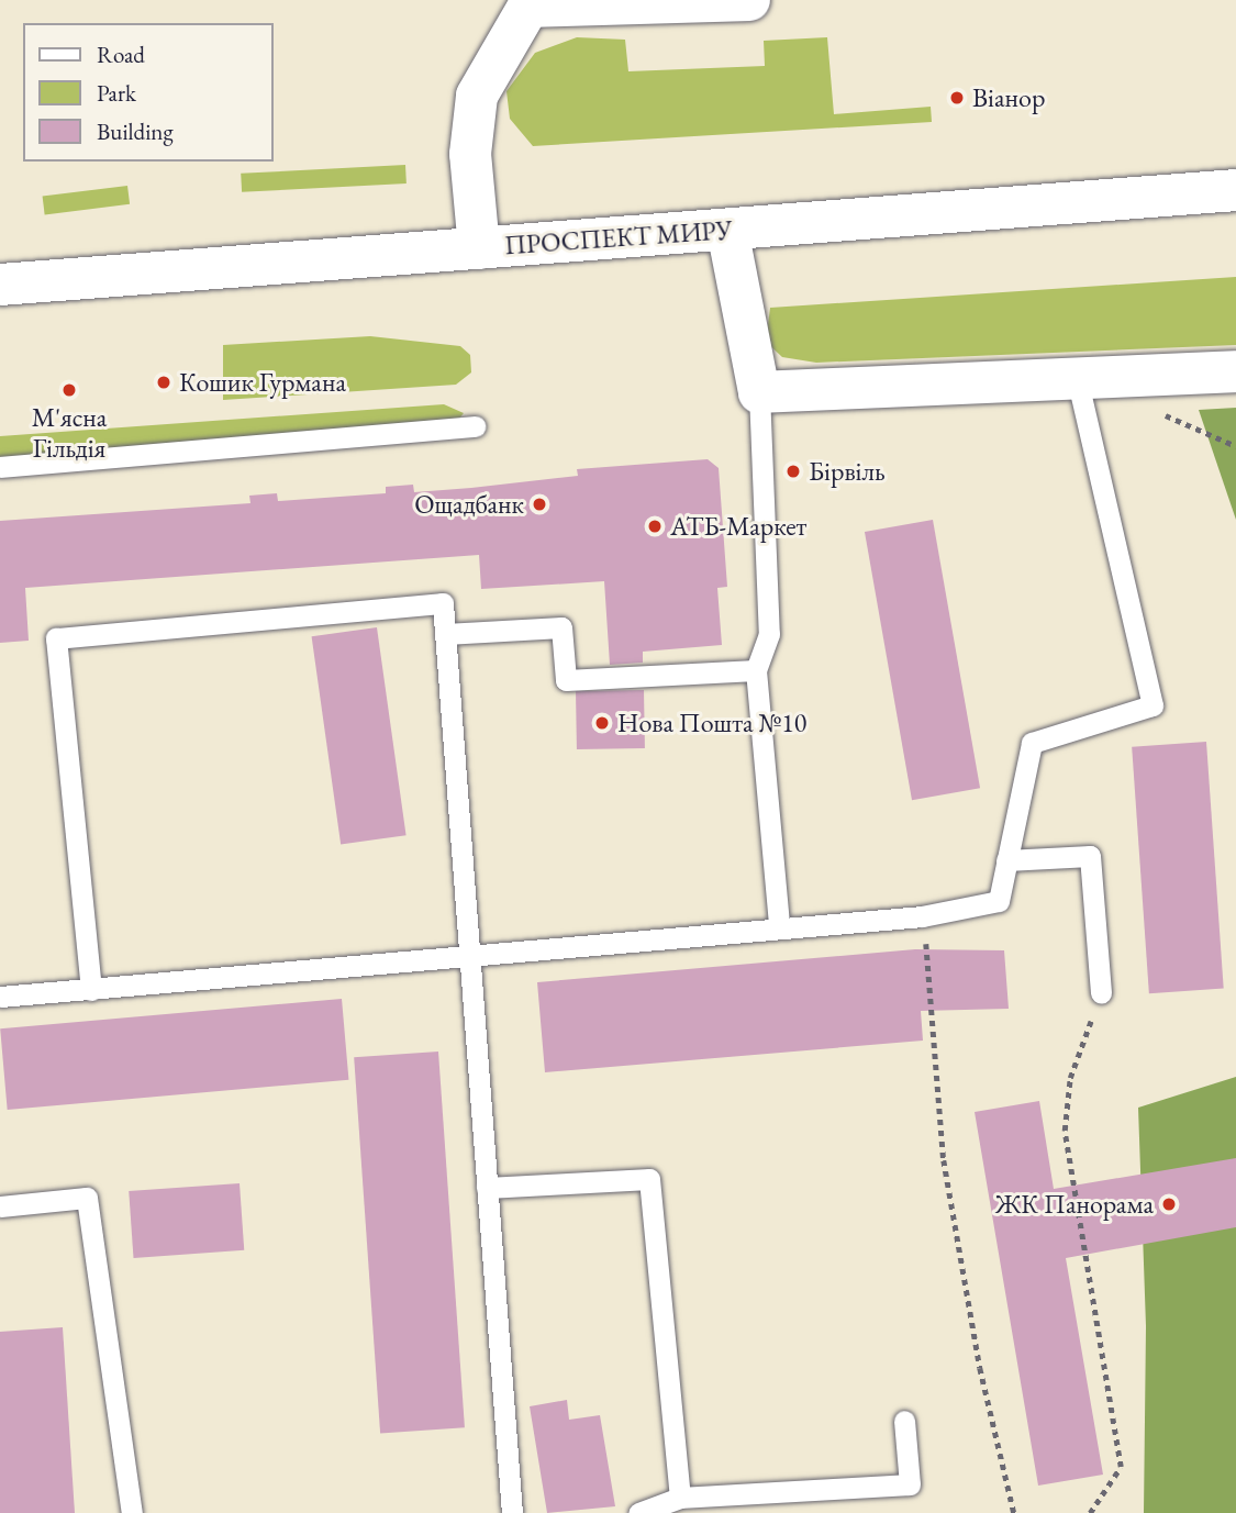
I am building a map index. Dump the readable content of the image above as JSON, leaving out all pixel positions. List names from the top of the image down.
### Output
{
  "streets": {
    "main road": ["ПРОСПЕКТ МИРУ"]
  },
  "places": [
    "Віанор",
    "Кошик Гурмана",
    "М'ясна Гільдія",
    "Бірвіль",
    "Ощадбанк",
    "АТБ-Маркет",
    "Нова Пошта №10",
    "ЖК Панорама"
  ],
  "legend": ["Road", "Park", "Building"]
}
